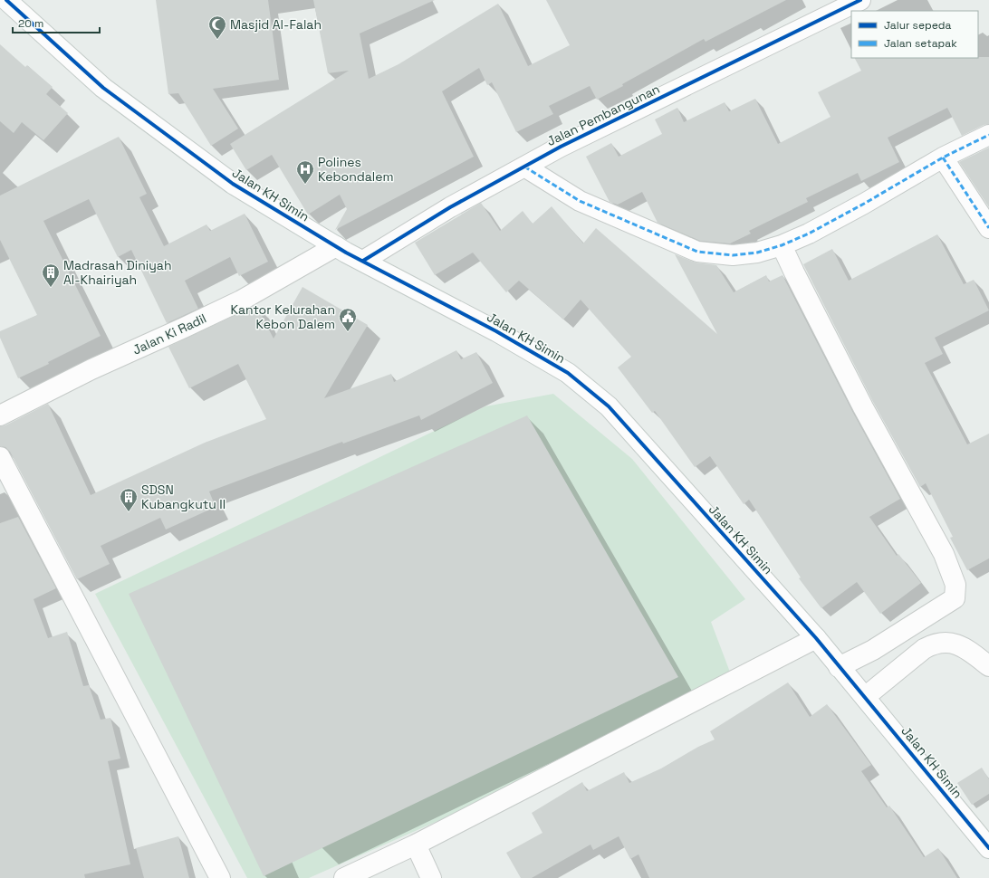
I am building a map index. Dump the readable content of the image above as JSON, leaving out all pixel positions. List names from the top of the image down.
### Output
{
  "streets": {
    "street": ["Jalan Pembangunan", "Jalan KH Simin", "Jalan Ki Radil"]
  },
  "crossings": [
    ["Jalan Pembangunan", "Jalan KH Simin"],
    ["Jalan KH Simin", "Jalan Ki Radil"]
  ],
  "places": {
    "mosque": ["Masjid Al-Falah"],
    "hospital": ["Polines Kebondalem"],
    "building": ["Madrasah Diniyah Al-Khairiyah", "SDSN Kubangkutu II"],
    "public building": ["Kantor Kelurahan Kebon Dalem"]
  },
  "legend": ["Jalur sepeda", "Jalan setapak"],
  "scale_bar": "20 m"
}
